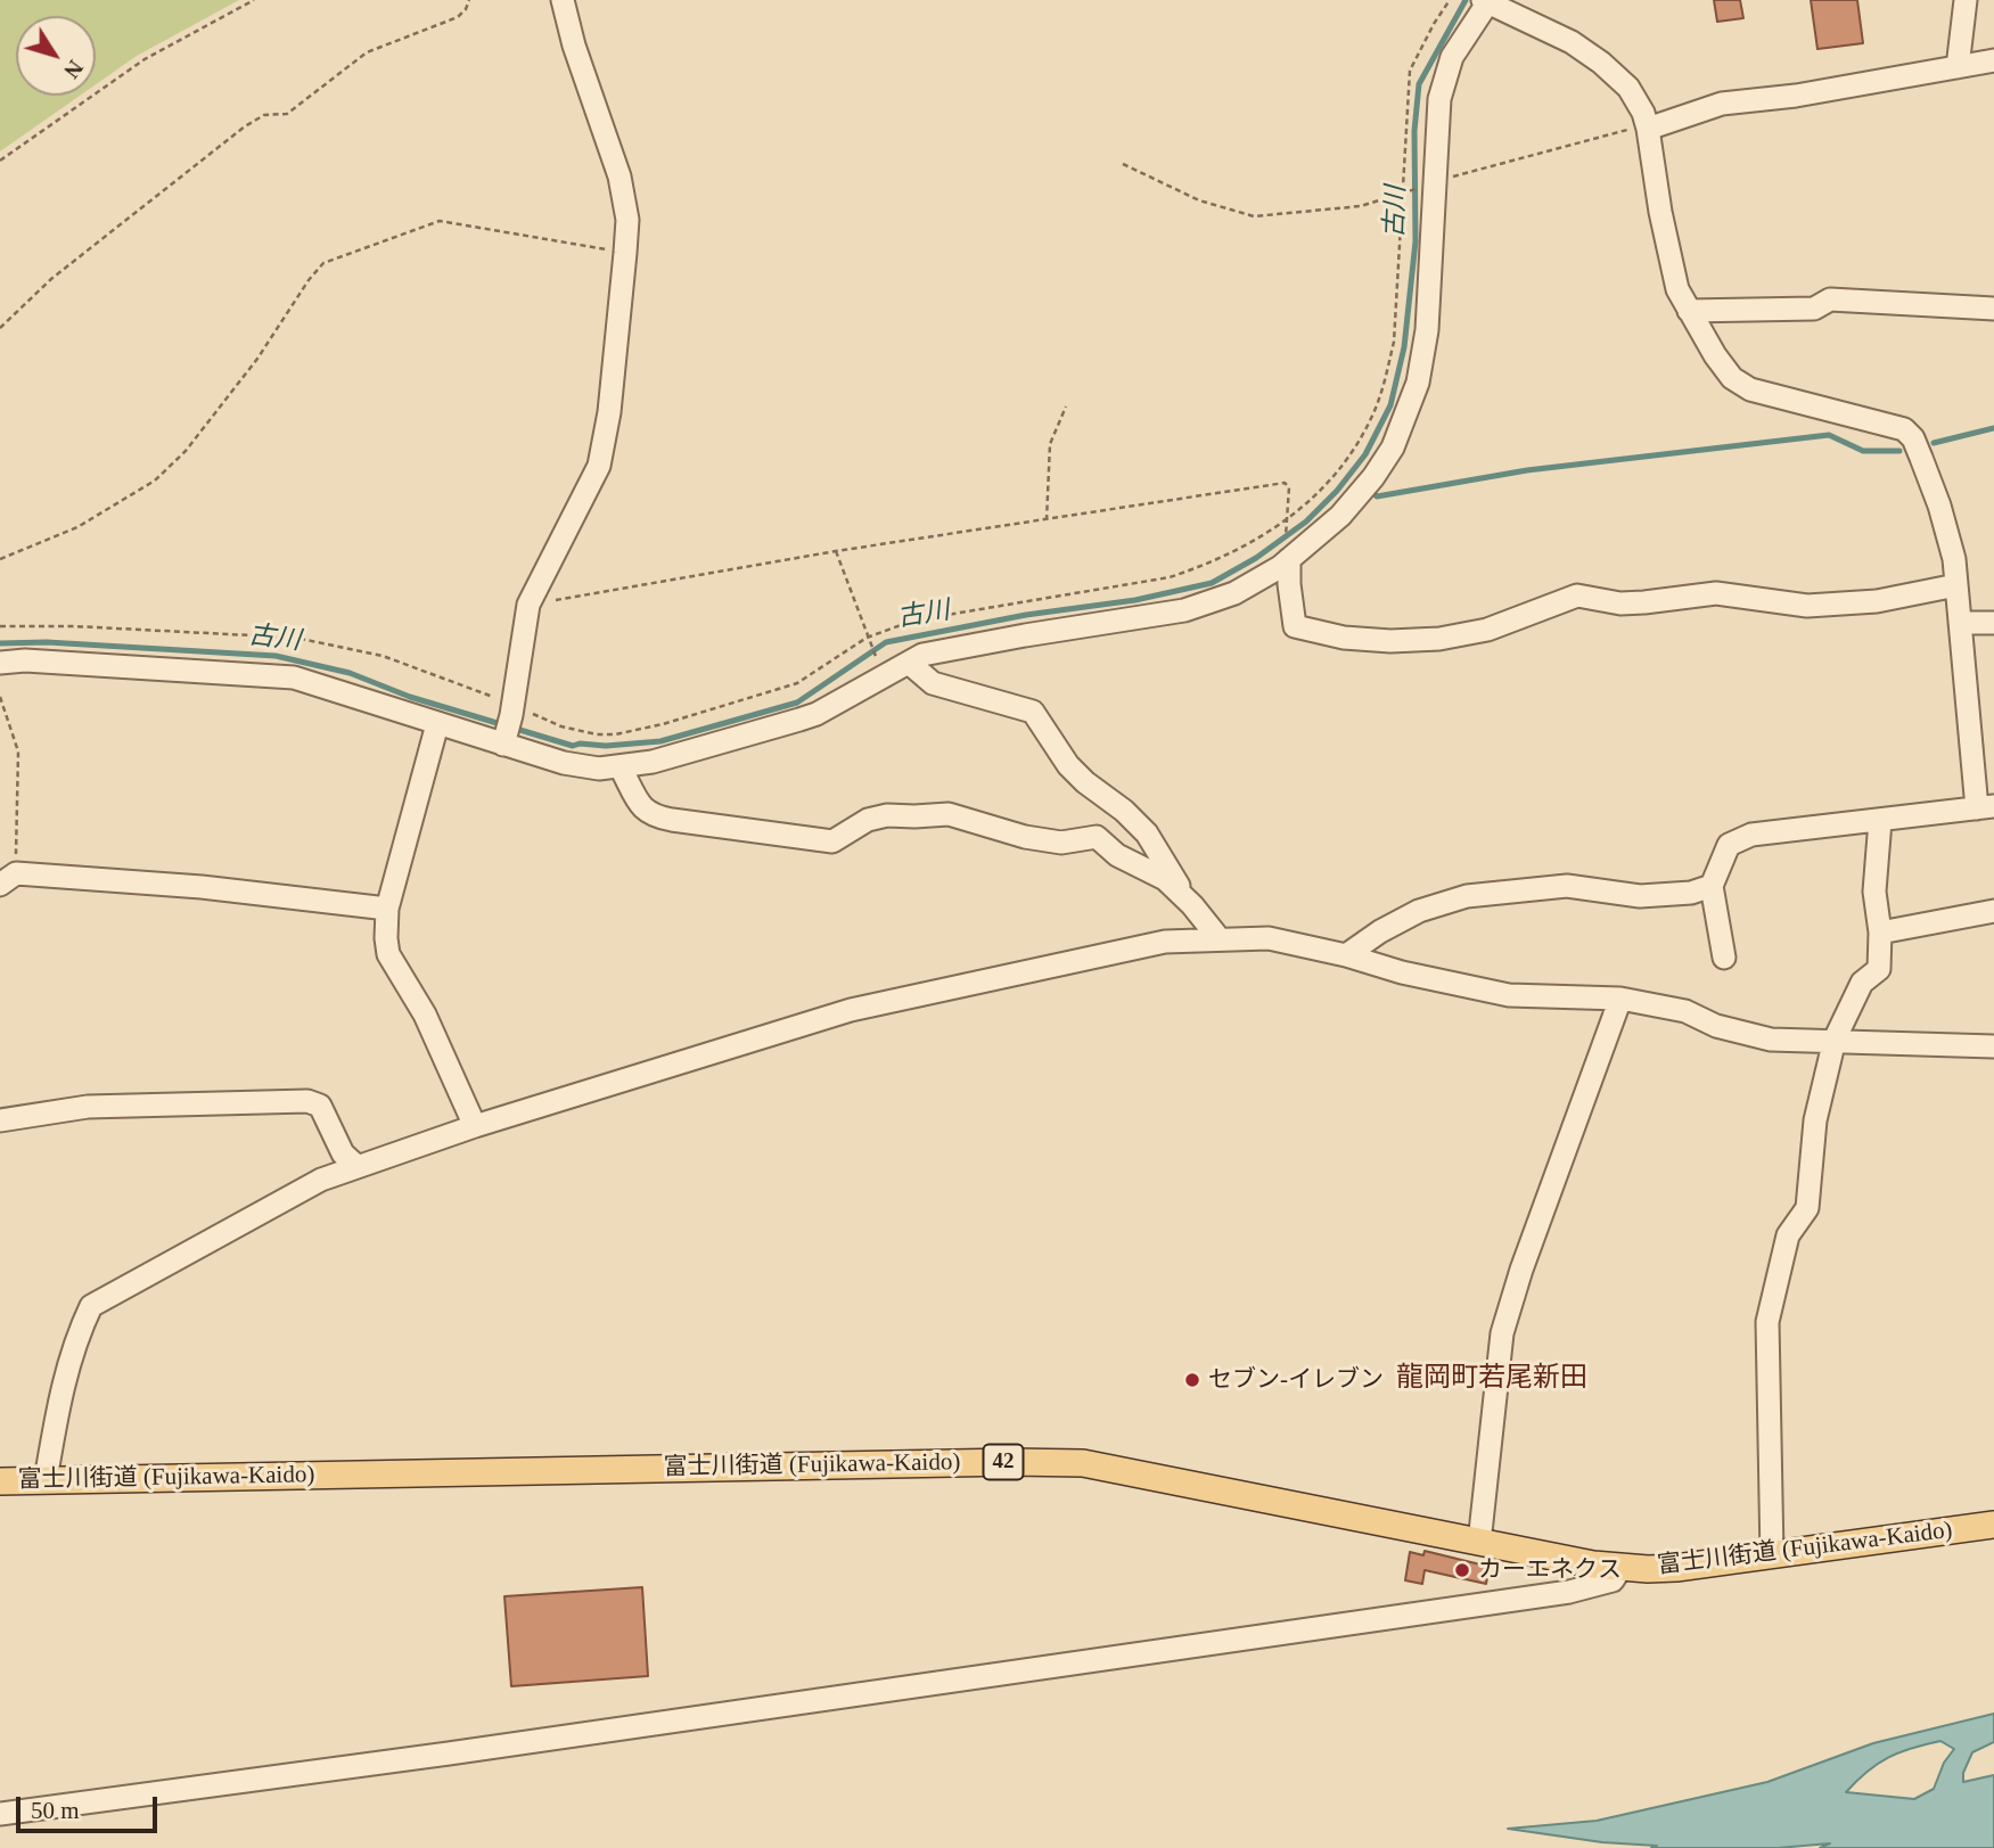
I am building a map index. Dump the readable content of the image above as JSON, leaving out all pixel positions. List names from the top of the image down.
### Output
{
  "streets": {
    "main road": ["42", "富士川街道 (Fujikawa-Kaido)"]
  },
  "districts": ["龍岡町若尾新田"],
  "water": ["古川"],
  "places": ["セブン-イレブン", "カーエネクス"],
  "scale_bar": "50 m",
  "north": "bottom right"
}
